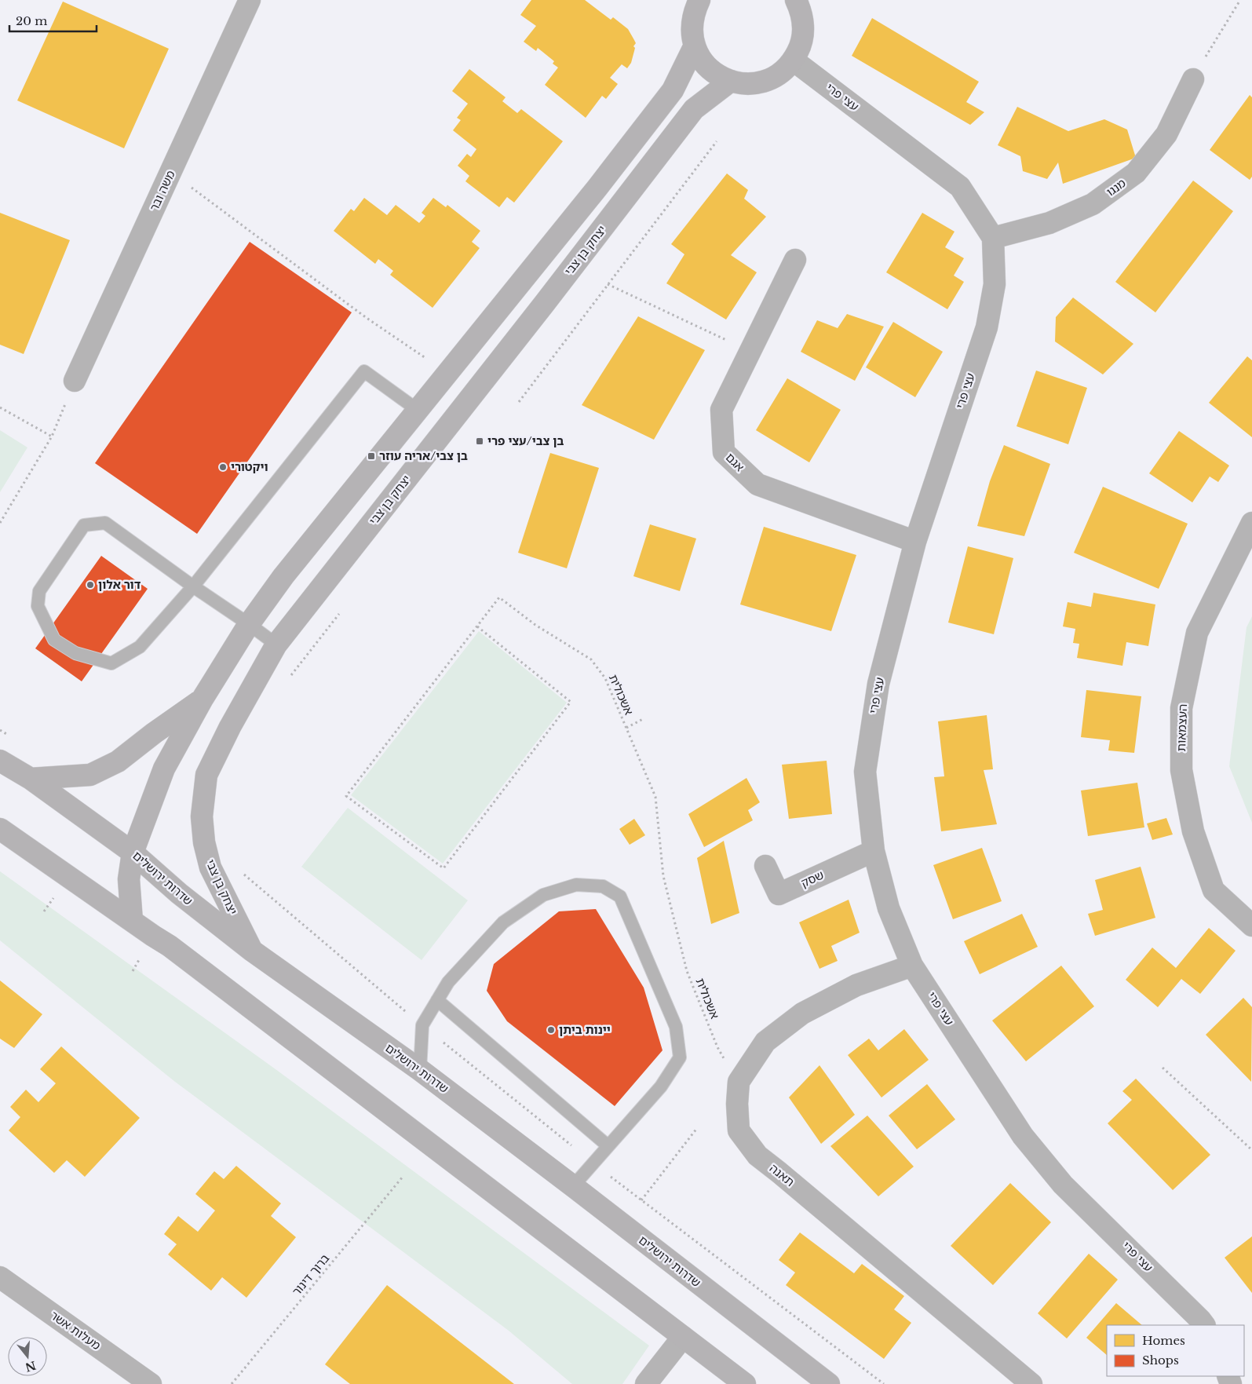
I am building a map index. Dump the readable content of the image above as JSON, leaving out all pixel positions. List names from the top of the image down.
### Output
{
  "streets": {
    "street": [
      "עצי פרי",
      "מנגו",
      "משה ובר",
      "יצחק בן צבי",
      "אגם",
      "העצמאות",
      "שדרות ירושלים",
      "שסק",
      "תאנה",
      "מעלות אשר"
    ],
    "path": ["אשכולית", "ברוך דינור"]
  },
  "crossings": [
    ["עצי פרי", "מנגו"],
    ["עצי פרי", "אגם"],
    ["עצי פרי", "שסק"],
    ["עצי פרי", "תאנה"],
    ["יצחק בן צבי", "שדרות ירושלים"],
    ["אשכולית", "תאנה"]
  ],
  "places": {
    "transit": ["בן צבי/עצי פרי", "בן צבי/אריה עוזר"],
    "other": ["ויקטורי", "דור אלון", "יינות ביתן"]
  },
  "legend": ["Homes", "Shops"],
  "scale_bar": "20 m",
  "north": "bottom"
}
